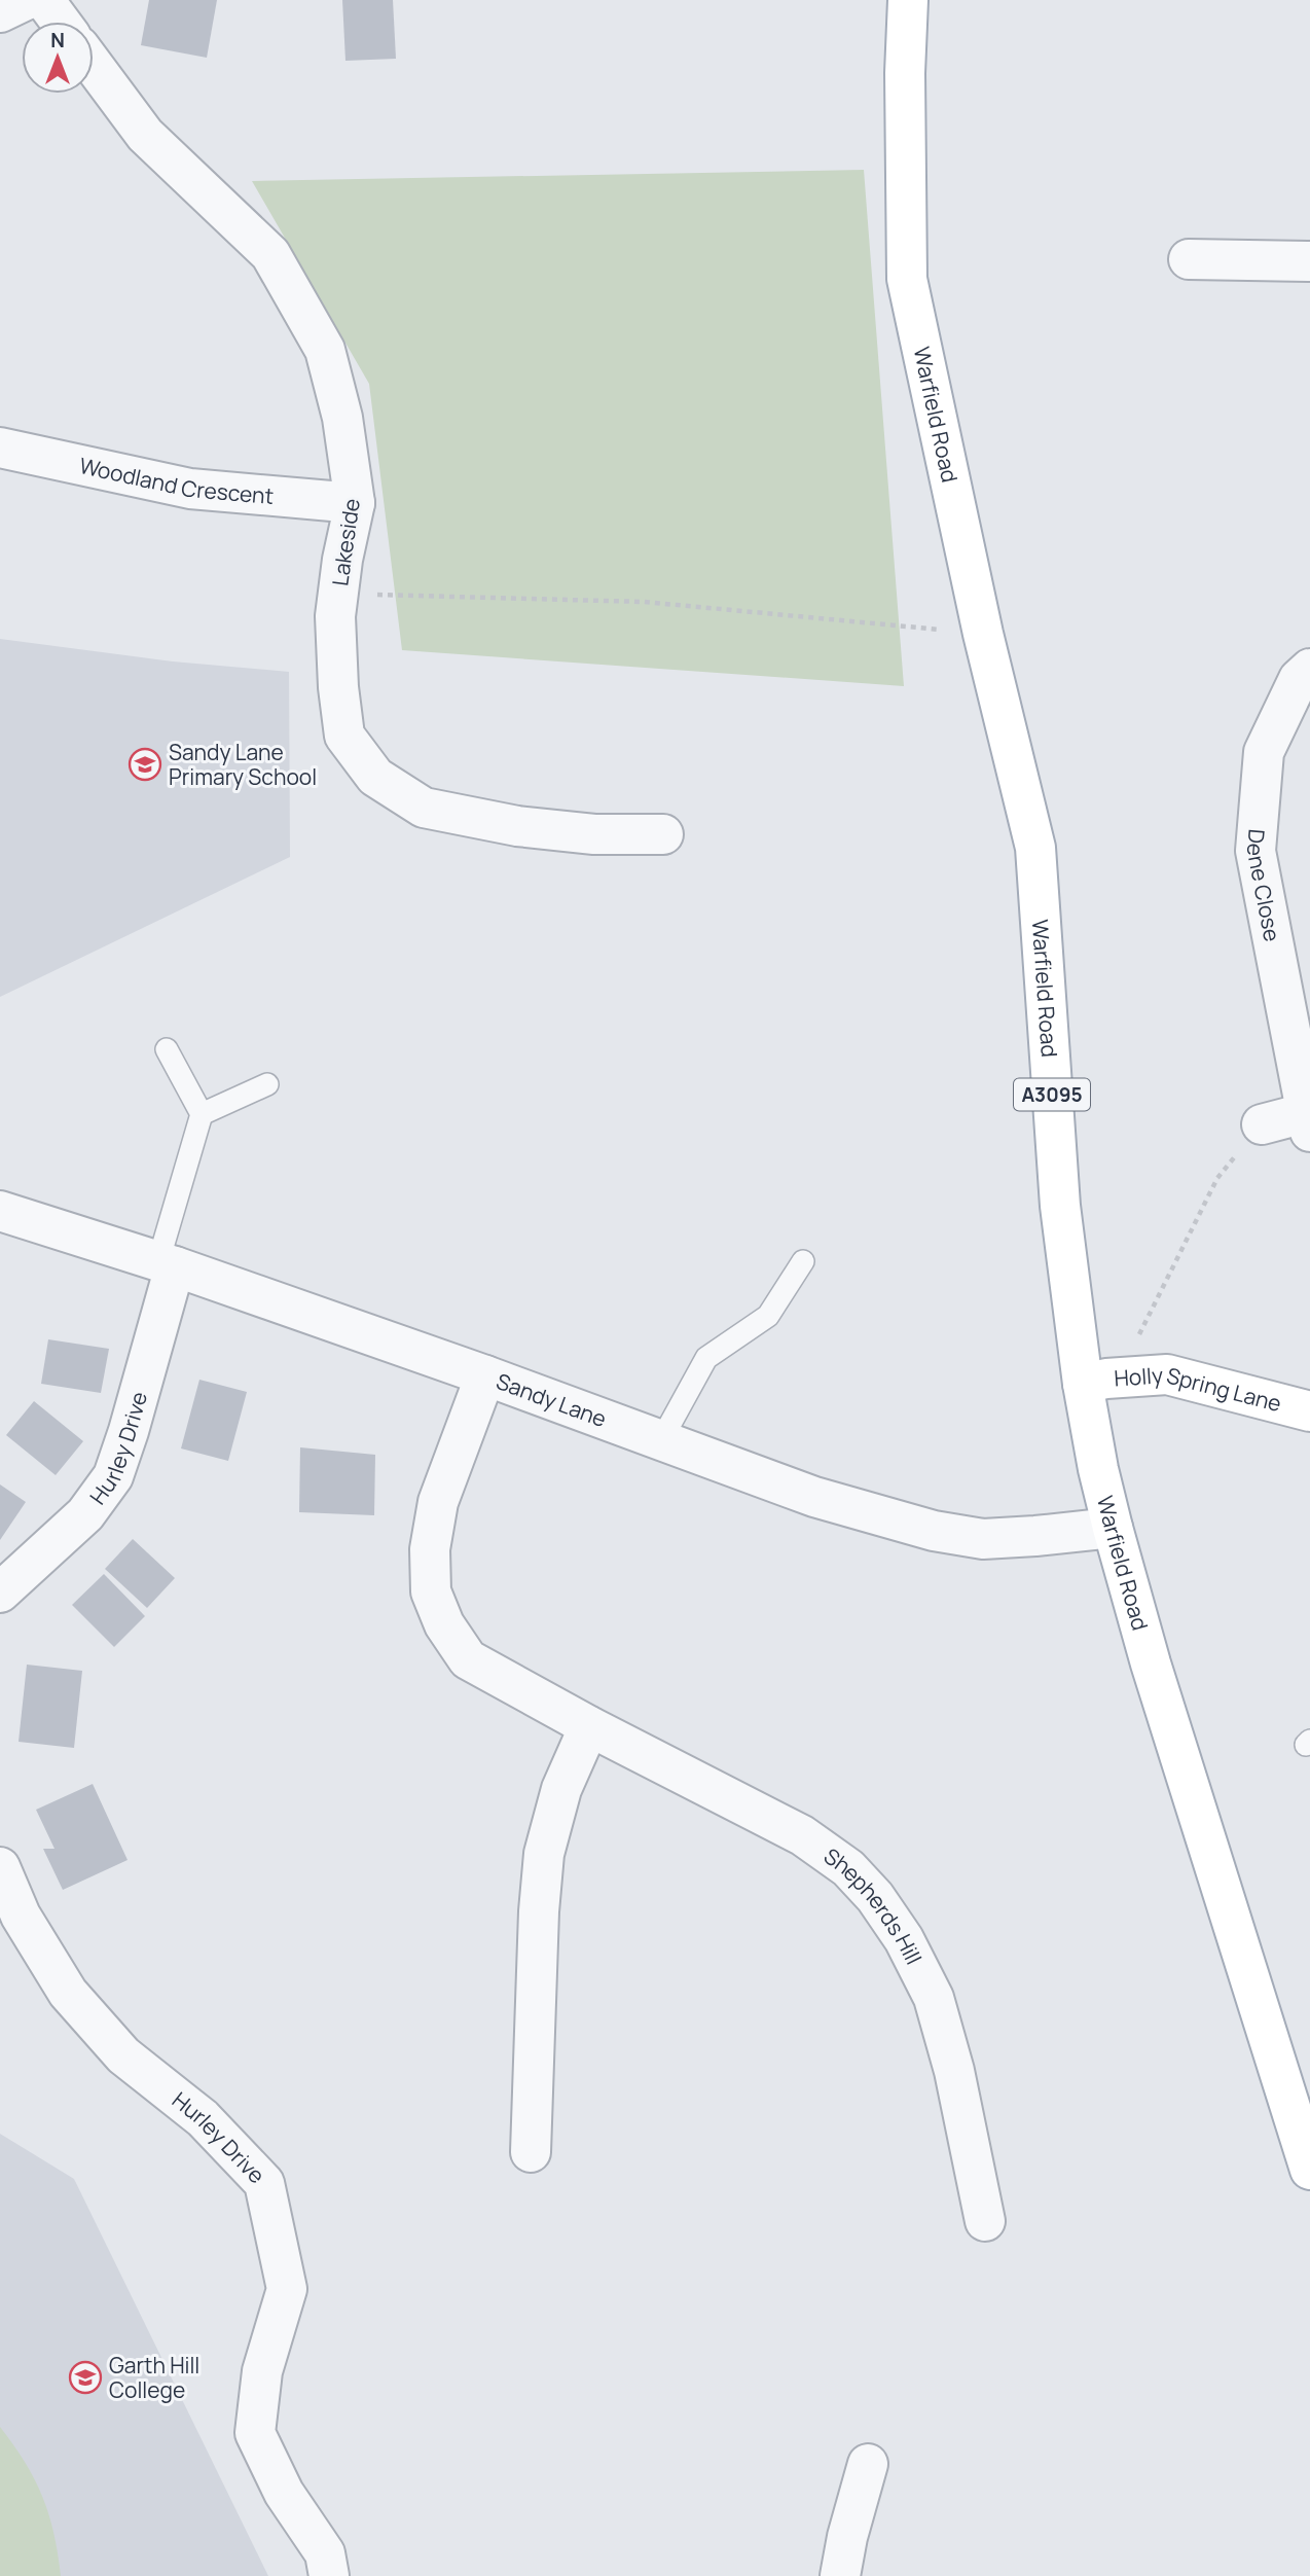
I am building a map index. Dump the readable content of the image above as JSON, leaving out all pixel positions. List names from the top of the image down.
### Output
{
  "streets": {
    "main road": ["Warfield Road", "A3095", "Holly Spring Lane"],
    "street": [
      "Woodland Crescent",
      "Lakeside",
      "Dene Close",
      "Sandy Lane",
      "Hurley Drive",
      "Shepherds Hill"
    ]
  },
  "crossings": [
    ["Warfield Road", "Holly Spring Lane"],
    ["Warfield Road", "Sandy Lane"],
    ["Woodland Crescent", "Lakeside"],
    ["Sandy Lane", "Hurley Drive"],
    ["Sandy Lane", "Shepherds Hill"]
  ],
  "places": {
    "school or university": ["Sandy Lane Primary School", "Garth Hill College"]
  },
  "north": "top"
}
